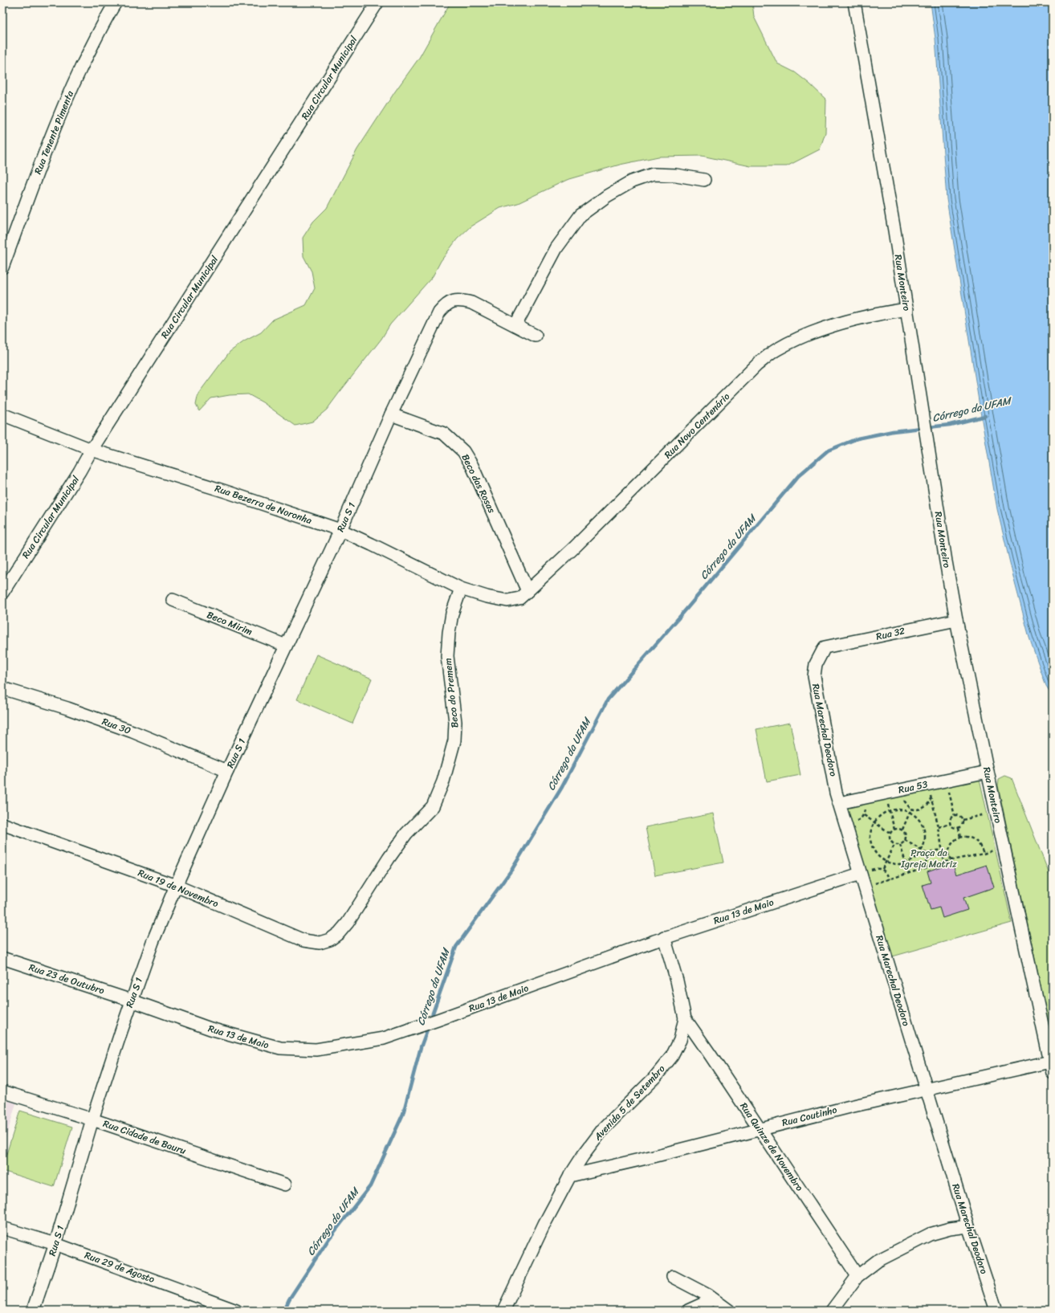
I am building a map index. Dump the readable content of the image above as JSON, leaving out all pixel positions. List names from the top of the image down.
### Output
{
  "streets": {
    "street": [
      "Rua Circular Municipal",
      "Rua Tenente Pimenta",
      "Rua Monteiro",
      "Rua Novo Centenário",
      "Beco das Rosas",
      "Rua Bezerra de Noronha",
      "Rua S 1",
      "Beco Mirim",
      "Rua 32",
      "Beco do Premem",
      "Rua 30",
      "Rua Marechal Deodoro",
      "Rua 53",
      "Rua 19 de Novembro",
      "Rua 13 de Maio",
      "Rua 23 de Outubro",
      "Avenida 5 de Setembro",
      "Rua Coutinho",
      "Rua Cidade de Bauru",
      "Rua Quinze de Novembro",
      "Rua 29 de Agosto"
    ]
  },
  "crossings": [
    ["Rua Circular Municipal", "Rua Bezerra de Noronha"],
    ["Rua Monteiro", "Rua Novo Centenário"],
    ["Rua Monteiro", "Rua 32"],
    ["Rua Monteiro", "Rua 53"],
    ["Rua Monteiro", "Rua Coutinho"],
    ["Rua Novo Centenário", "Beco das Rosas"],
    ["Rua Novo Centenário", "Rua Bezerra de Noronha"],
    ["Beco das Rosas", "Rua Bezerra de Noronha"],
    ["Beco das Rosas", "Rua S 1"],
    ["Rua Bezerra de Noronha", "Rua S 1"],
    ["Rua Bezerra de Noronha", "Beco do Premem"],
    ["Rua S 1", "Beco Mirim"],
    ["Rua S 1", "Rua 30"],
    ["Rua S 1", "Rua 19 de Novembro"],
    ["Rua S 1", "Rua 13 de Maio"],
    ["Rua S 1", "Rua 23 de Outubro"],
    ["Rua S 1", "Rua Cidade de Bauru"],
    ["Rua S 1", "Rua 29 de Agosto"],
    ["Rua 32", "Rua Marechal Deodoro"],
    ["Beco do Premem", "Rua 19 de Novembro"],
    ["Rua Marechal Deodoro", "Rua 53"],
    ["Rua Marechal Deodoro", "Rua 13 de Maio"],
    ["Rua Marechal Deodoro", "Rua Coutinho"],
    ["Rua 13 de Maio", "Rua 23 de Outubro"],
    ["Rua 13 de Maio", "Avenida 5 de Setembro"],
    ["Avenida 5 de Setembro", "Rua Coutinho"],
    ["Avenida 5 de Setembro", "Rua Quinze de Novembro"],
    ["Rua Coutinho", "Rua Quinze de Novembro"]
  ],
  "water": ["Córrego da UFAM"],
  "parks": ["Praça da Igreja Matriz"]
}
